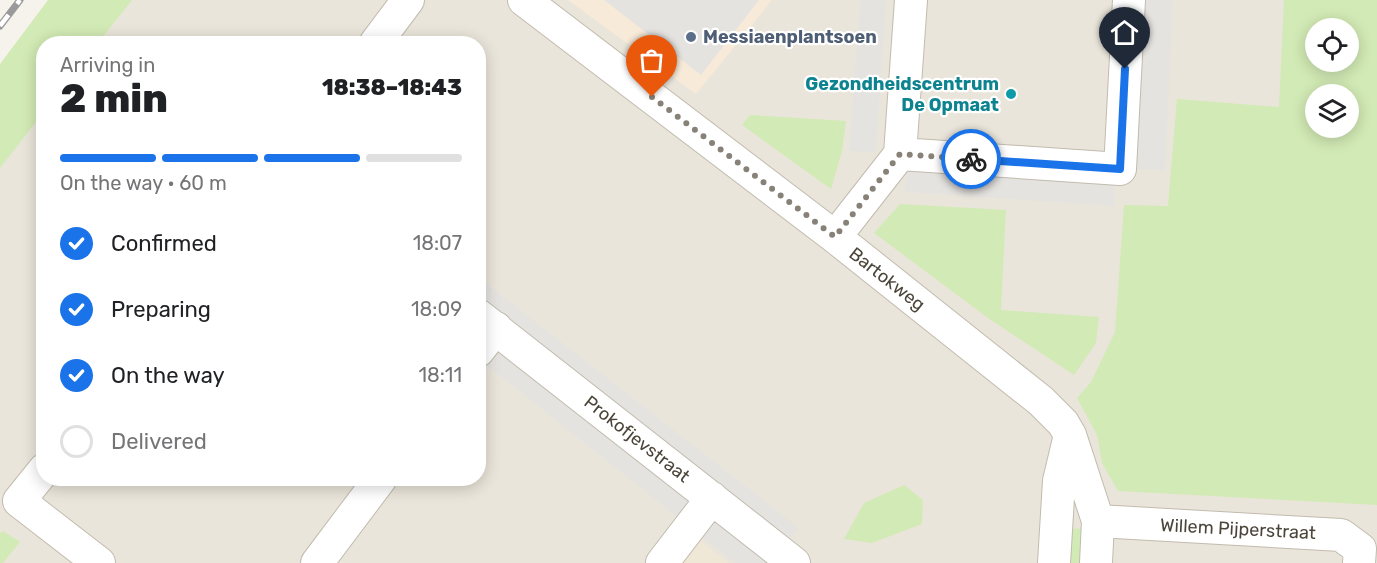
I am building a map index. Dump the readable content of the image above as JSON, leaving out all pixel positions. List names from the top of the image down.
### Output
{
  "streets": {
    "street": ["Bartokweg", "Prokofjevstraat", "Willem Pijperstraat"]
  },
  "crossings": [
    ["Bartokweg", "Willem Pijperstraat"]
  ],
  "places": ["Messiaenplantsoen", "Gezondheidscentrum De Opmaat"],
  "page": {
    "heading": ["2 min", "Arriving in", "18:38–18:43"],
    "bar": "On the way · 60 m",
    "list": [
      ["Confirmed", "18:07"],
      ["Preparing", "18:09"],
      ["On the way", "18:11"],
      "Delivered"
    ]
  }
}
